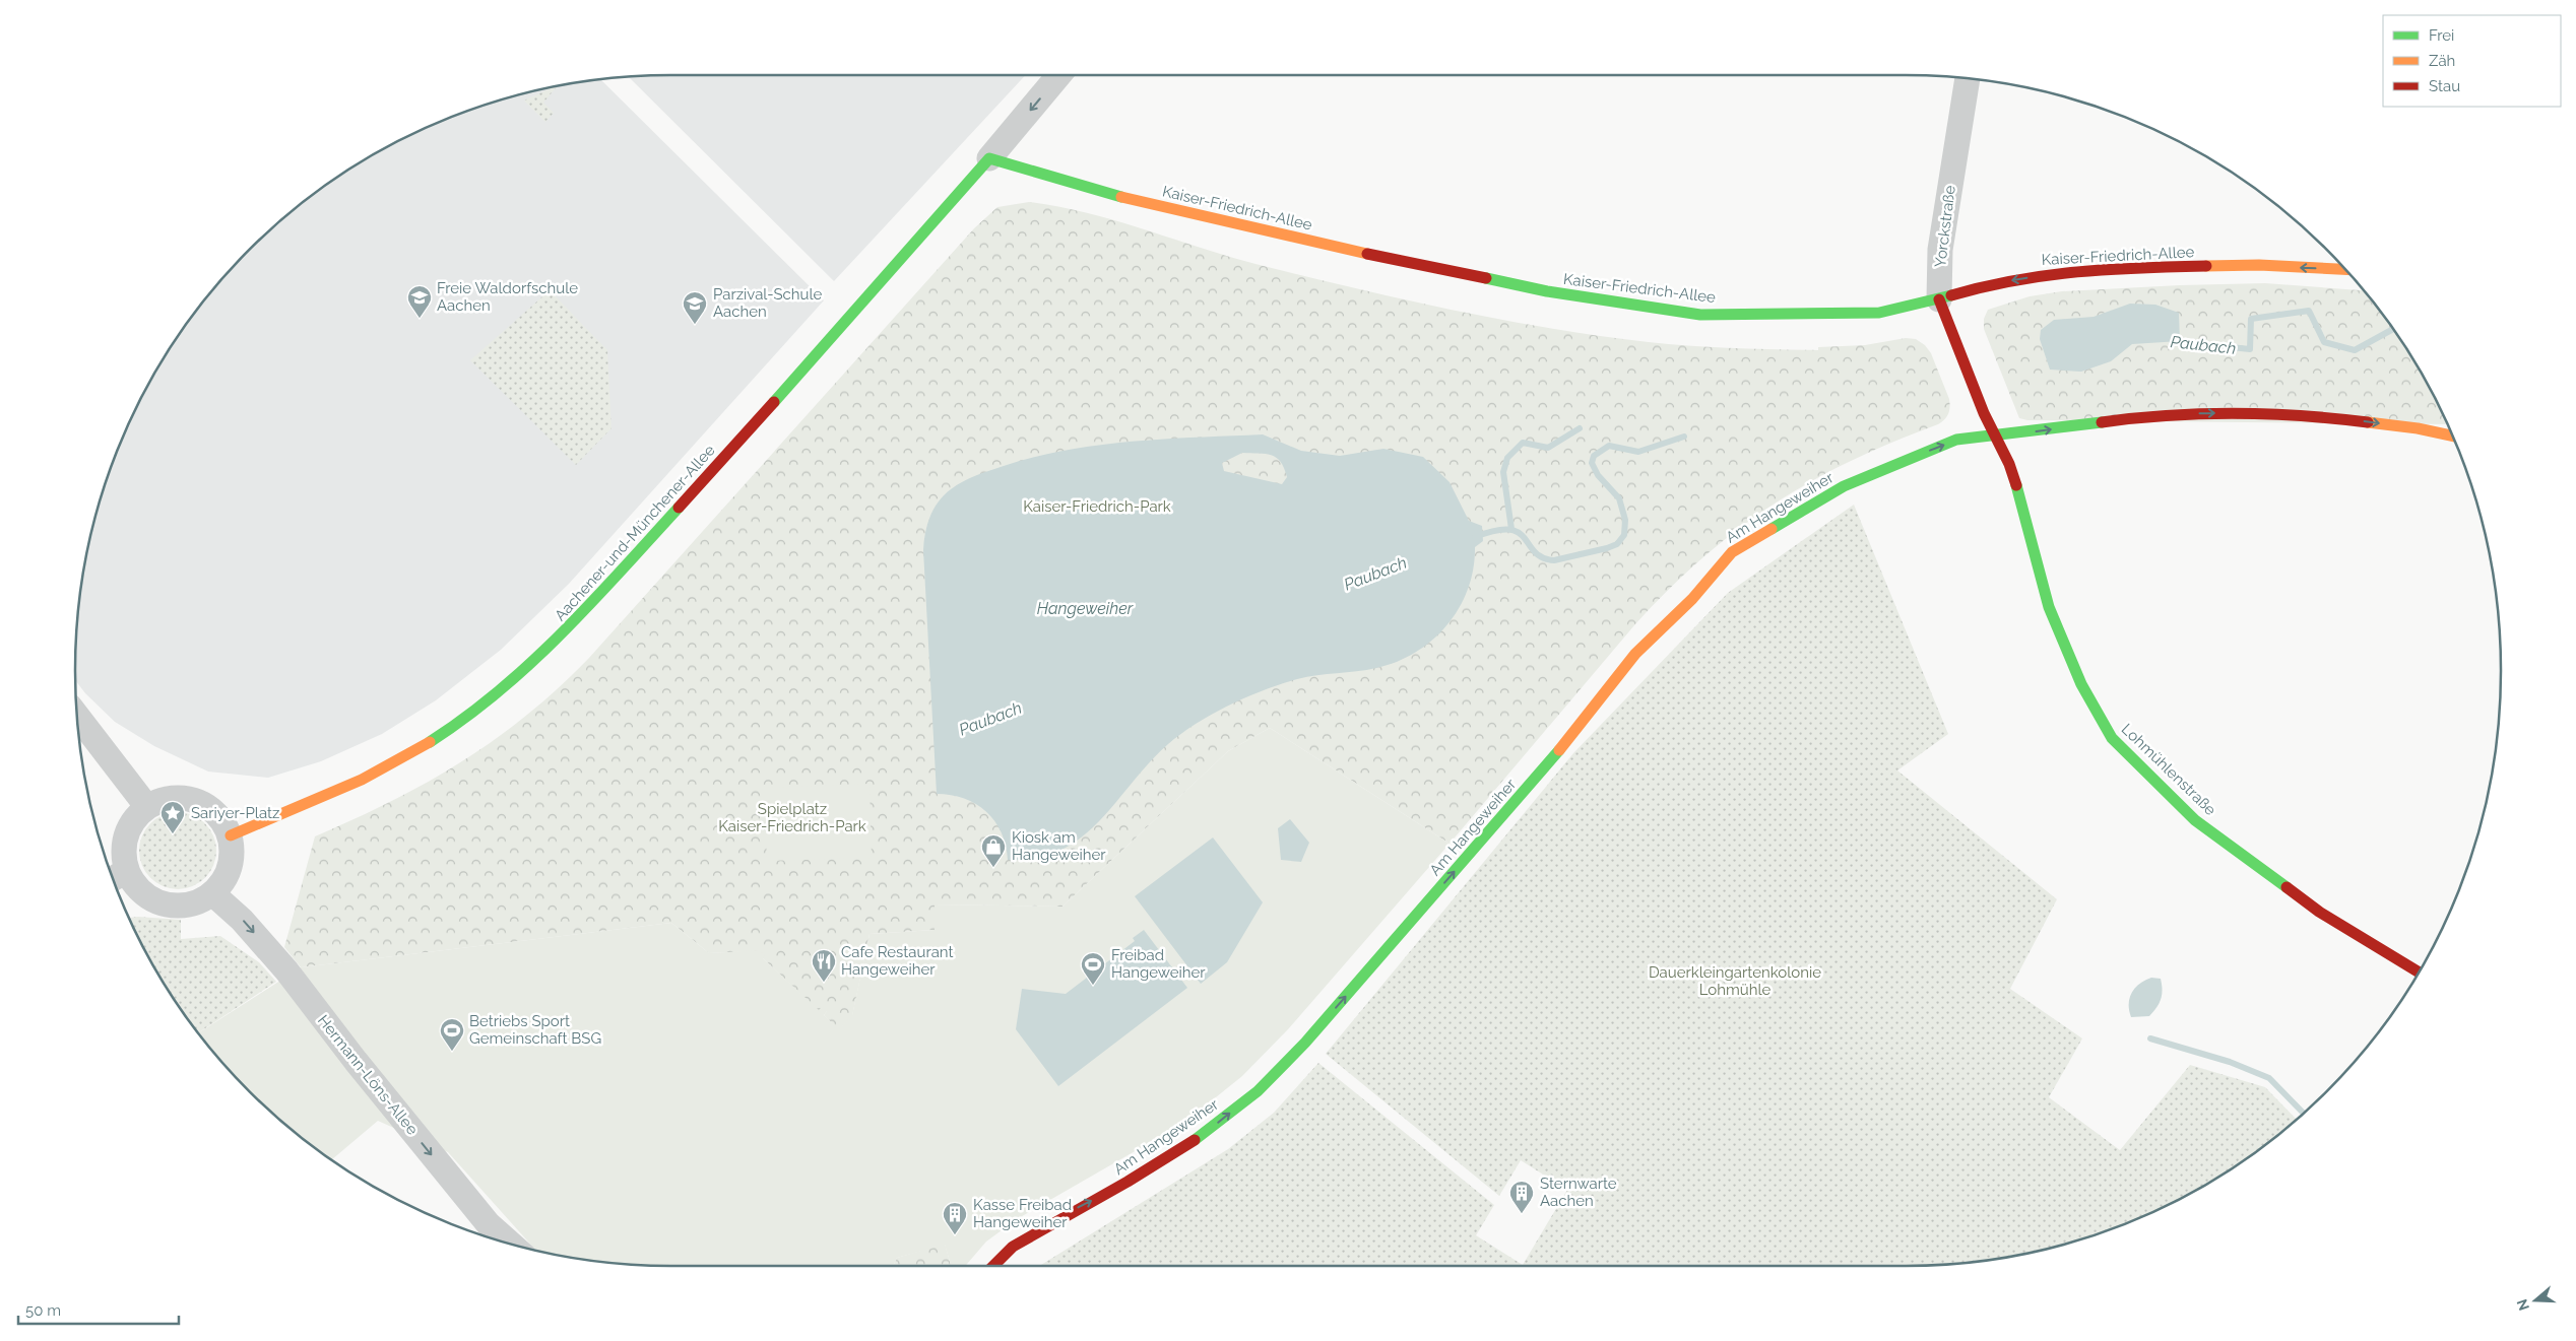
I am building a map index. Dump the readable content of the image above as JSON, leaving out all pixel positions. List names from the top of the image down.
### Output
{
  "streets": {
    "street": [
      "Kaiser-Friedrich-Allee",
      "Yorckstraße",
      "Am Hangeweiher",
      "Aachener-und-Münchener-Allee",
      "Lohmühlenstraße",
      "Hermann-Löns-Allee"
    ]
  },
  "crossings": [
    ["Kaiser-Friedrich-Allee", "Yorckstraße"],
    ["Kaiser-Friedrich-Allee", "Aachener-und-Münchener-Allee"],
    ["Yorckstraße", "Am Hangeweiher"],
    ["Yorckstraße", "Lohmühlenstraße"],
    ["Am Hangeweiher", "Lohmühlenstraße"],
    ["Aachener-und-Münchener-Allee", "Hermann-Löns-Allee"]
  ],
  "one_way": ["Am Hangeweiher", "Hermann-Löns-Allee"],
  "water": ["Paubach", "Hangeweiher"],
  "parks": ["Kaiser-Friedrich-Park", "Spielplatz Kaiser-Friedrich-Park", "Dauerkleingartenkolonie Lohmühle"],
  "places": {
    "school or university": ["Freie Waldorfschule Aachen", "Parzival-Schule Aachen"],
    "place": ["Sariyer-Platz"],
    "shop": ["Kiosk am Hangeweiher"],
    "restaurant": ["Cafe Restaurant Hangeweiher"],
    "sports": ["Freibad Hangeweiher", "Betriebs Sport Gemeinschaft BSG"],
    "building": ["Sternwarte Aachen", "Kasse Freibad Hangeweiher"]
  },
  "legend": ["Frei", "Zäh", "Stau"],
  "scale_bar": "50 m",
  "north": "left"
}
